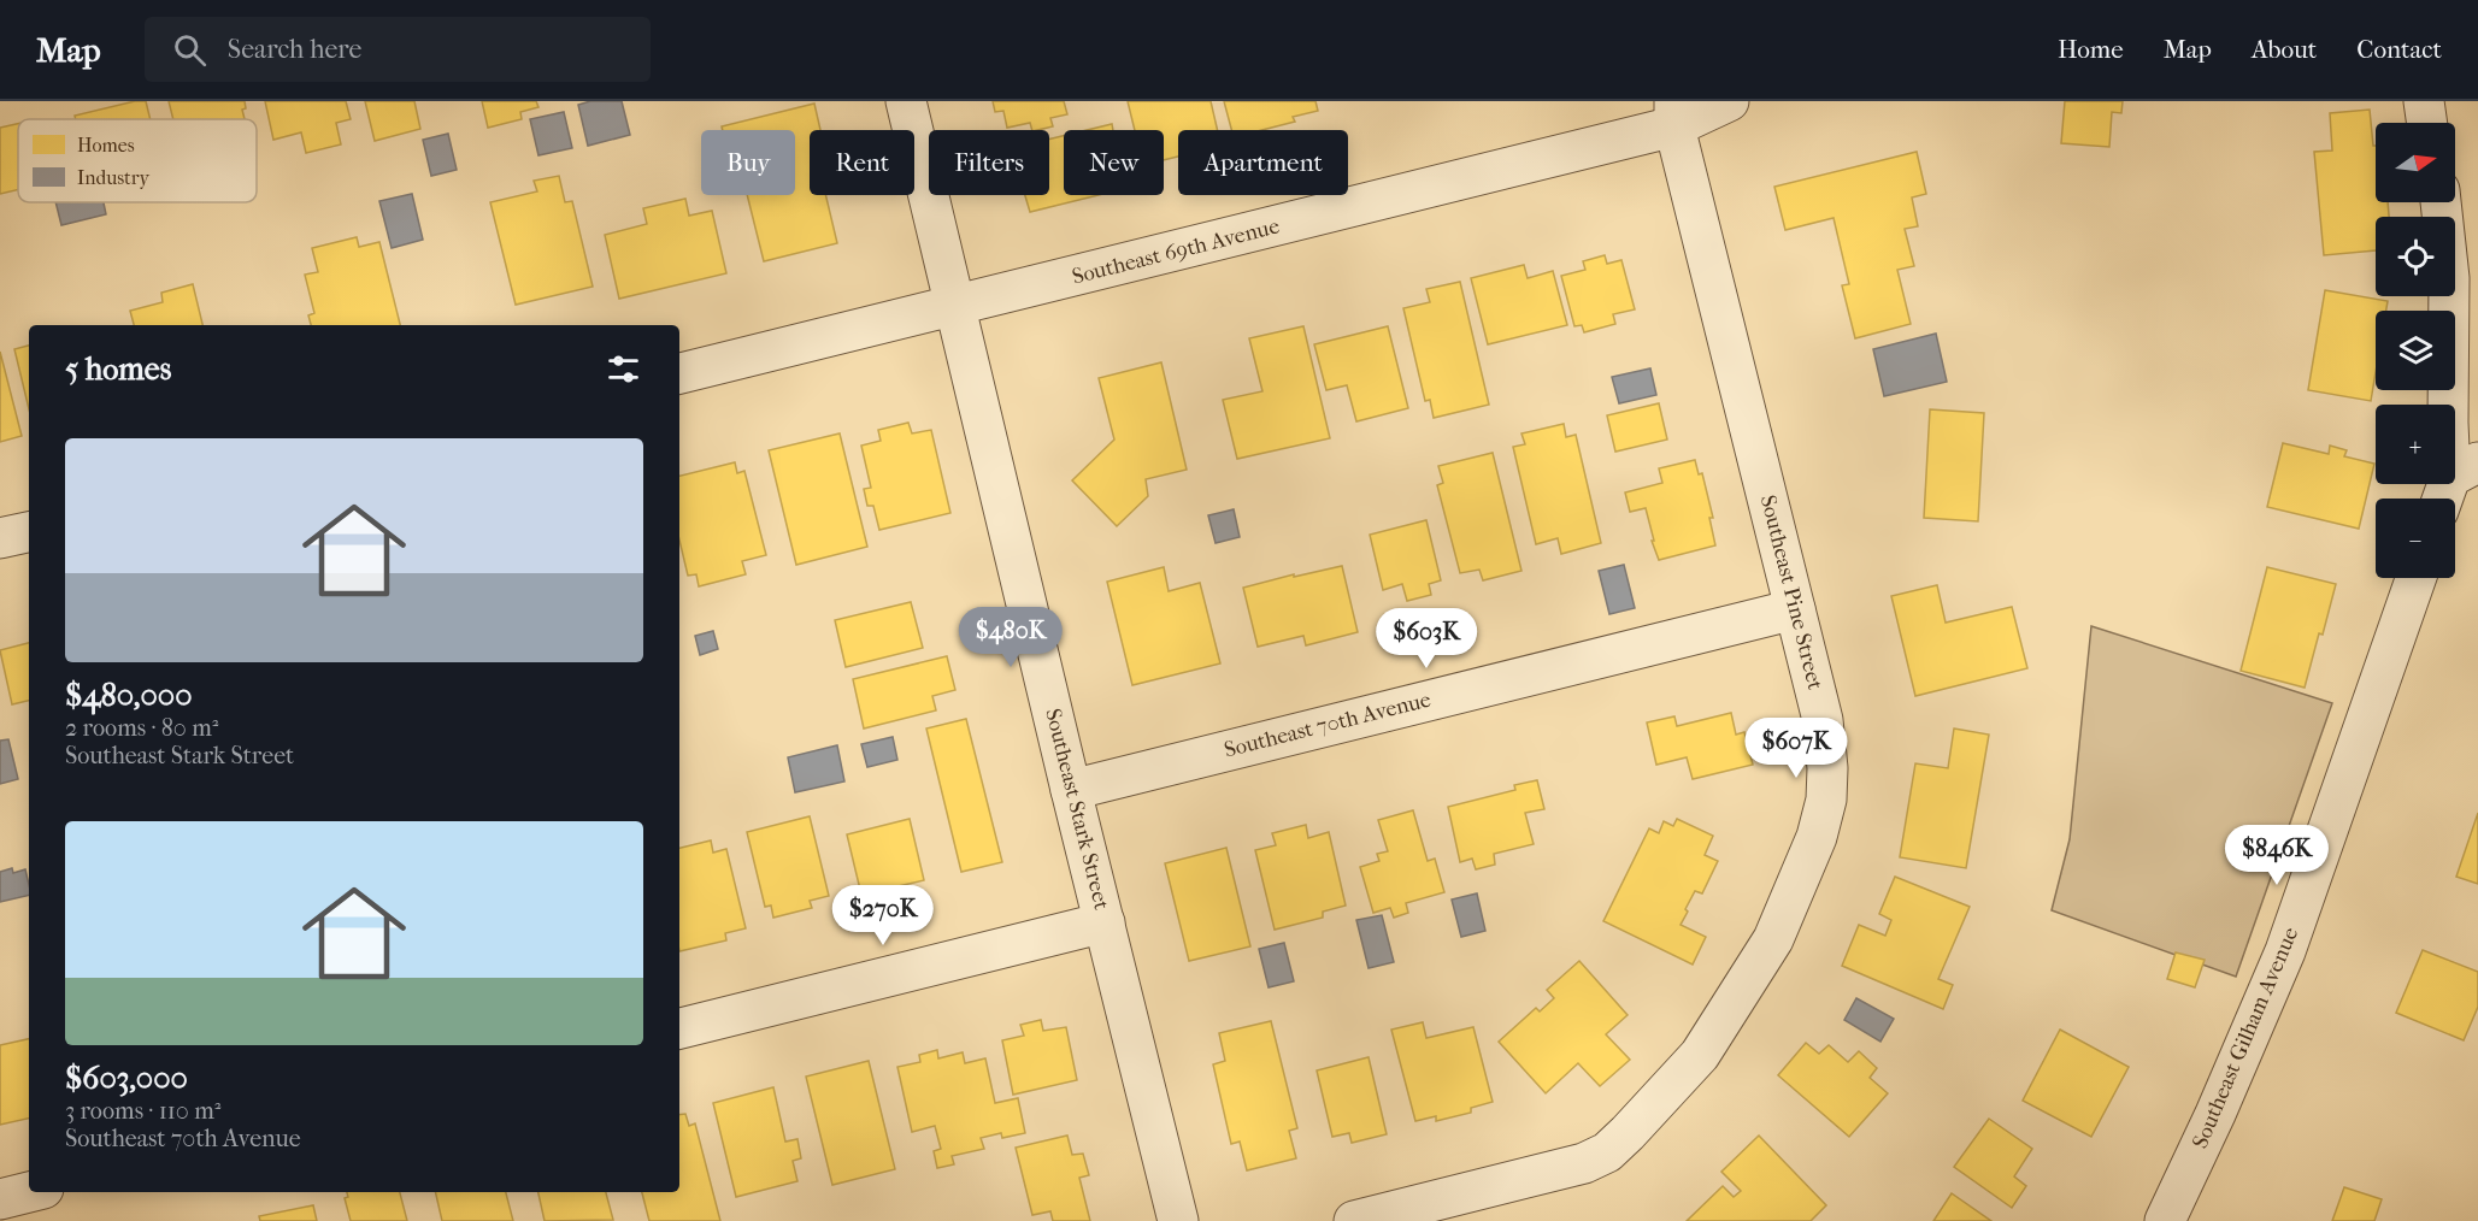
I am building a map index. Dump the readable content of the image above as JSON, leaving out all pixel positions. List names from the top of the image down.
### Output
{
  "streets": {
    "street": [
      "Southeast 69th Avenue",
      "Southeast Pine Street",
      "Southeast 70th Avenue",
      "Southeast Stark Street",
      "Southeast Gilham Avenue"
    ]
  },
  "crossings": [
    ["Southeast 69th Avenue", "Southeast Pine Street"],
    ["Southeast 69th Avenue", "Southeast Stark Street"],
    ["Southeast Pine Street", "Southeast 70th Avenue"],
    ["Southeast 70th Avenue", "Southeast Stark Street"]
  ],
  "legend": ["Homes", "Industry"],
  "north": "right",
  "page": {
    "header": "Map",
    "search": "Search here",
    "nav": [
      "Home",
      "Map",
      "About",
      "Contact"
    ],
    "map_buttons": ["+", "−"],
    "chip": [
      "Buy",
      "Rent",
      "Filters",
      "New",
      "Apartment"
    ],
    "heading": "5 homes",
    "list": [
      {
        "name": "$480,000",
        "note": "2 rooms · 80 m² · Southeast Stark Street"
      },
      {
        "name": "$603,000",
        "note": "3 rooms · 110 m² · Southeast 70th Avenue"
      }
    ],
    "price": [
      "$480K",
      "$603K",
      "$607K",
      "$846K",
      "$270K"
    ]
  }
}
